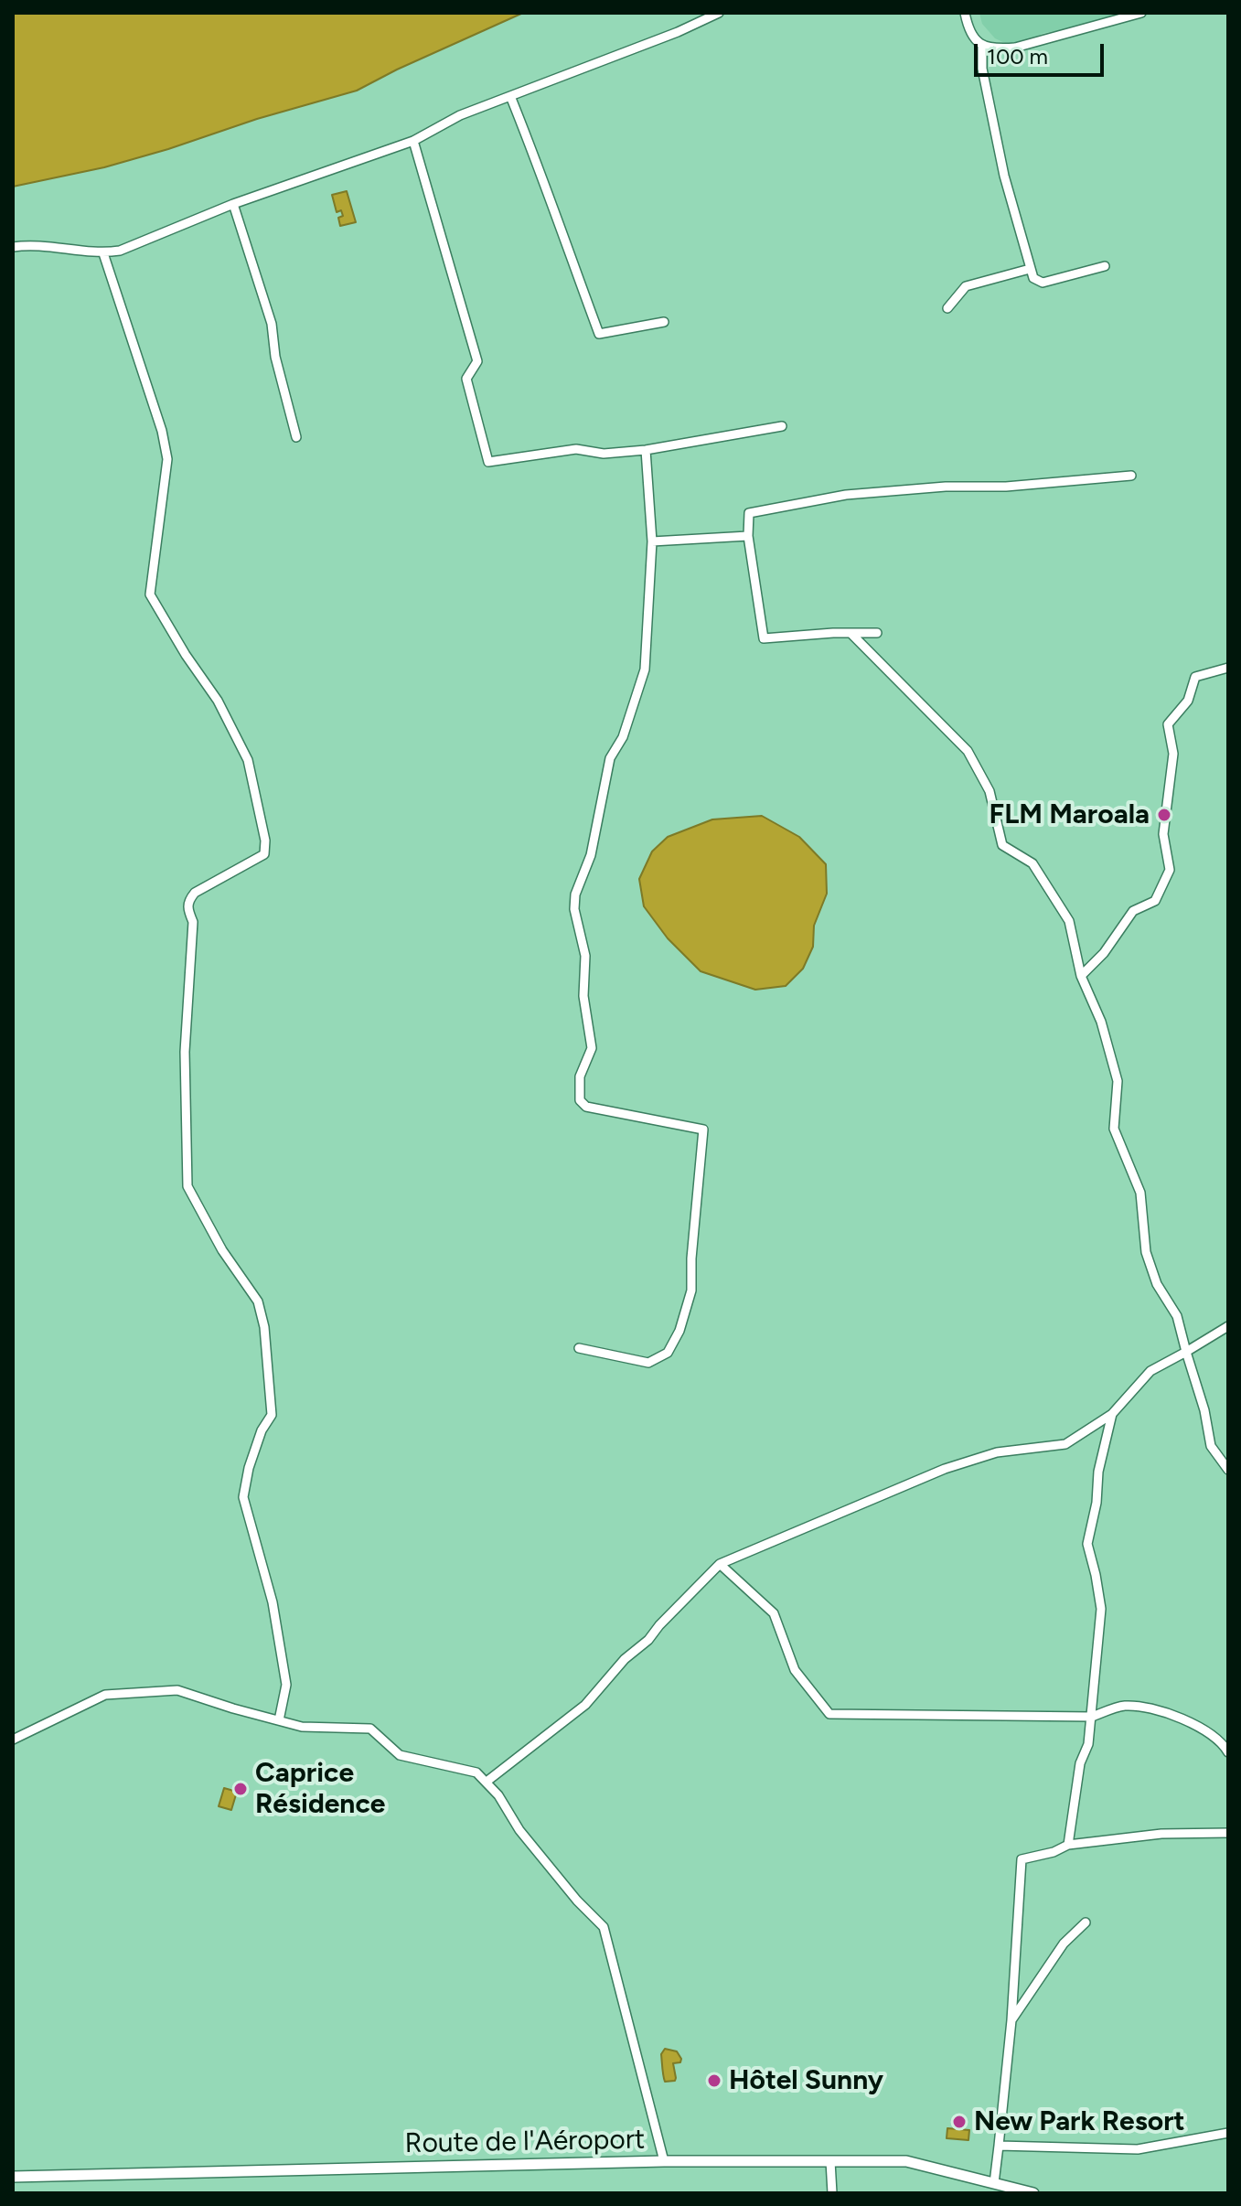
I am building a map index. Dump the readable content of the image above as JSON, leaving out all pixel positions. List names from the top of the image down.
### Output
{
  "streets": {
    "main road": ["Route de l'Aéroport"]
  },
  "places": [
    "FLM Maroala",
    "Caprice Résidence",
    "Hôtel Sunny",
    "New Park Resort"
  ],
  "scale_bar": "100 m"
}
